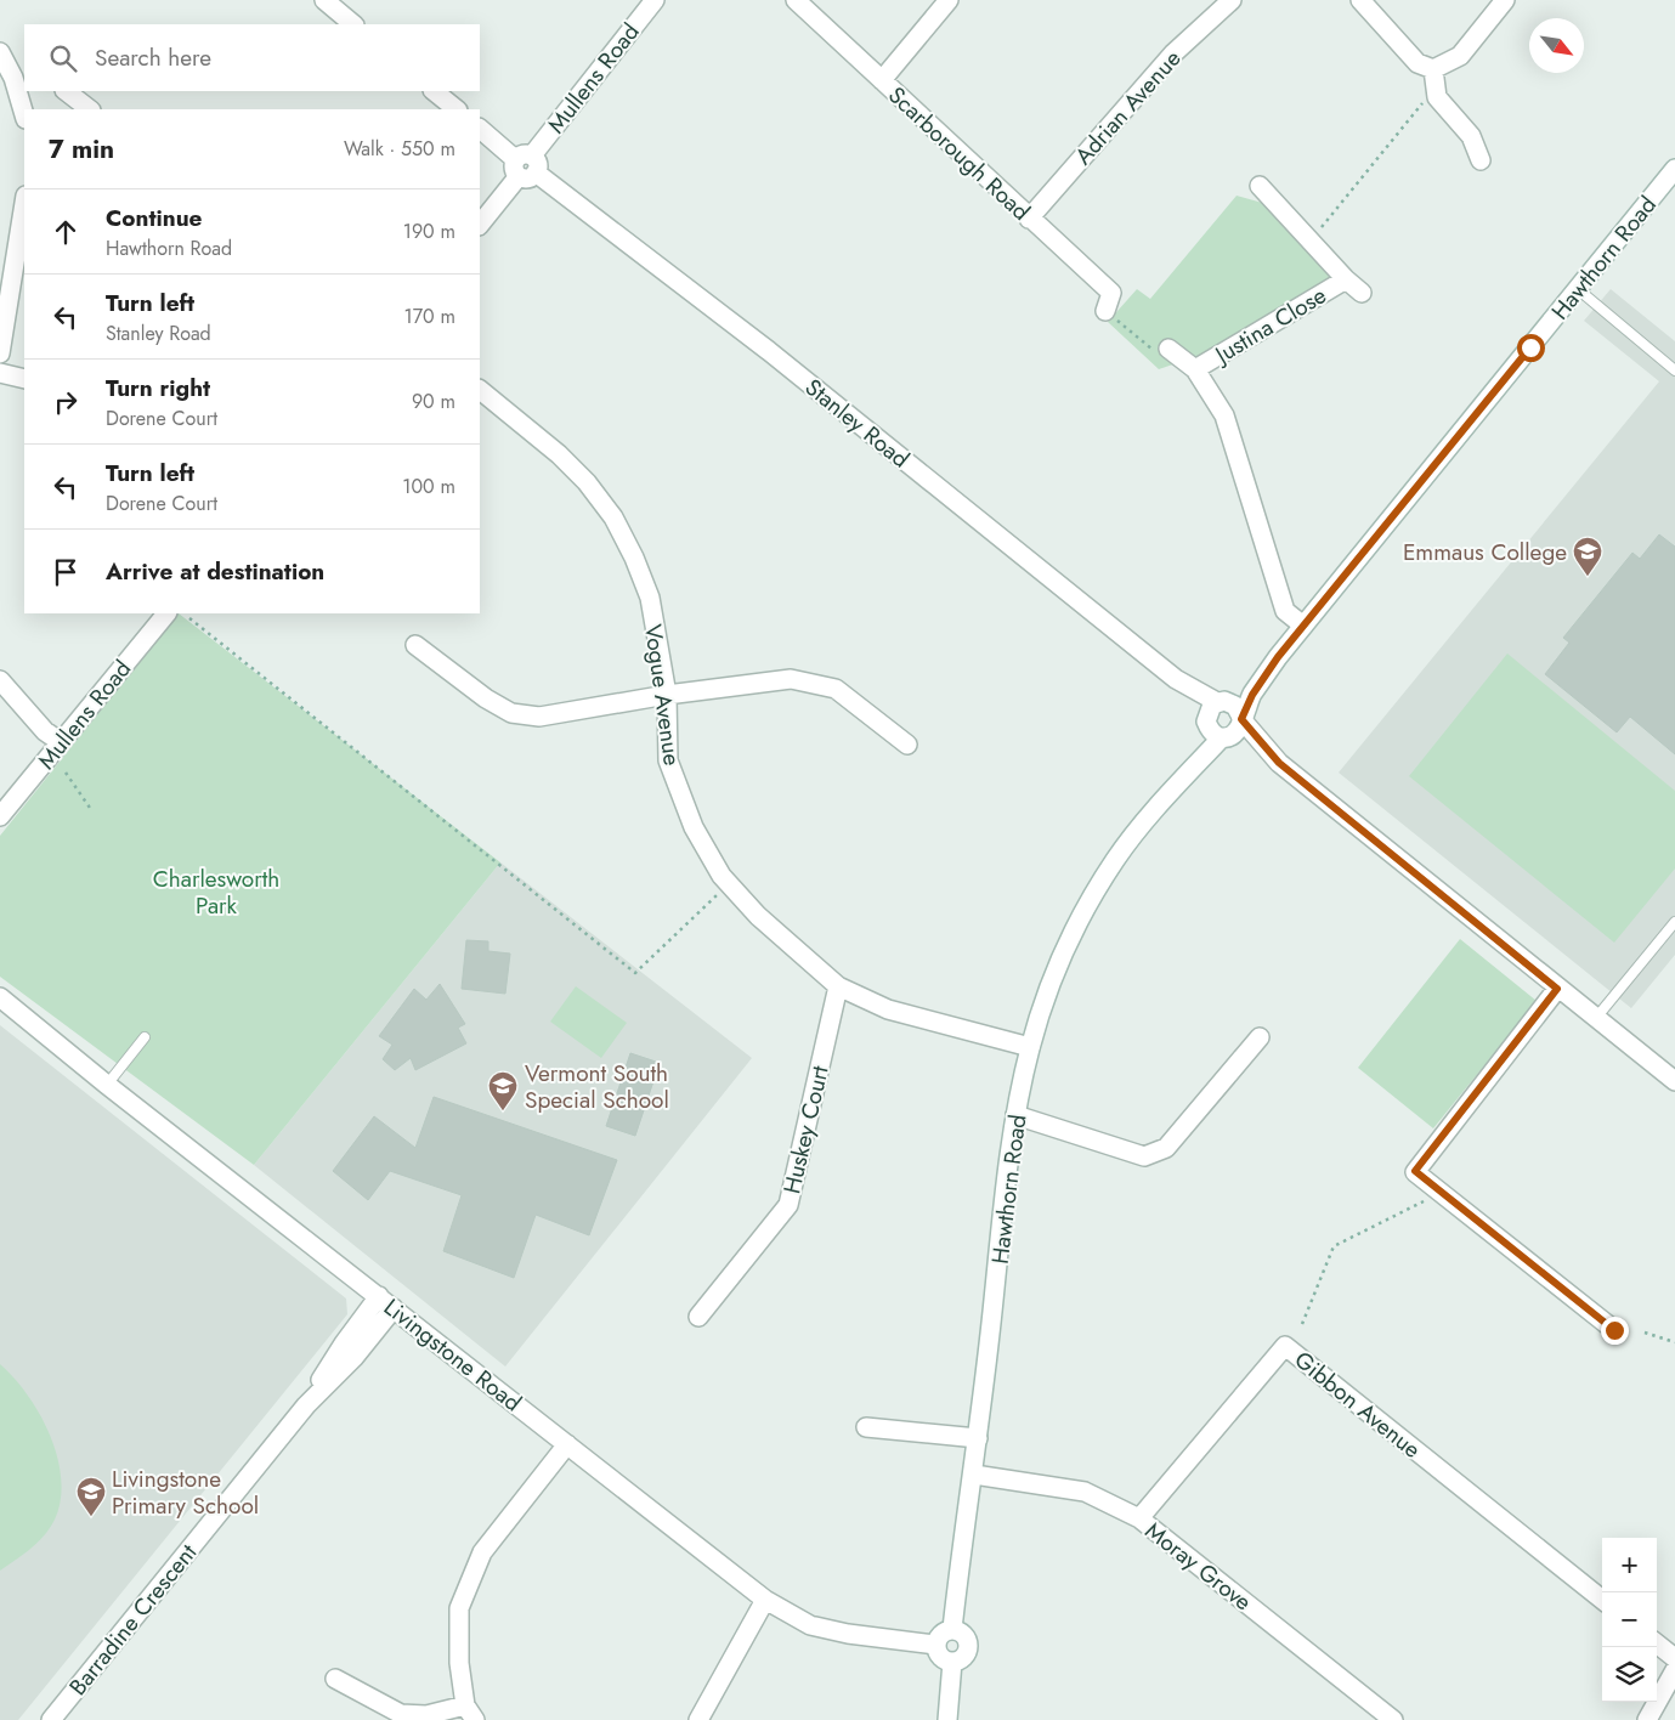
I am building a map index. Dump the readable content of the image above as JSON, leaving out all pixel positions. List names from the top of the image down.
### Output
{
  "streets": {
    "street": [
      "Mullens Road",
      "Adrian Avenue",
      "Scarborough Road",
      "Hawthorn Road",
      "Justina Close",
      "Stanley Road",
      "Vogue Avenue",
      "Huskey Court",
      "Livingstone Road",
      "Gibbon Avenue",
      "Moray Grove",
      "Barradine Crescent"
    ]
  },
  "crossings": [
    ["Mullens Road", "Stanley Road"],
    ["Adrian Avenue", "Scarborough Road"],
    ["Hawthorn Road", "Stanley Road"],
    ["Hawthorn Road", "Vogue Avenue"],
    ["Hawthorn Road", "Livingstone Road"],
    ["Hawthorn Road", "Moray Grove"],
    ["Vogue Avenue", "Huskey Court"],
    ["Livingstone Road", "Barradine Crescent"],
    ["Gibbon Avenue", "Moray Grove"]
  ],
  "parks": ["Charlesworth Park"],
  "places": {
    "school or university": ["Emmaus College", "Vermont South Special School", "Livingstone Primary School"]
  },
  "north": "bottom right",
  "page": {
    "search": "Search here",
    "heading": ["7 min", "Walk · 550 m"],
    "list": [
      ["Continue", "Hawthorn Road", "190 m"],
      ["Turn left", "Stanley Road", "170 m"],
      ["Turn right", "Dorene Court", "90 m"],
      ["Turn left", "Dorene Court", "100 m"],
      "Arrive at destination"
    ],
    "map_buttons": ["+", "−"]
  }
}
